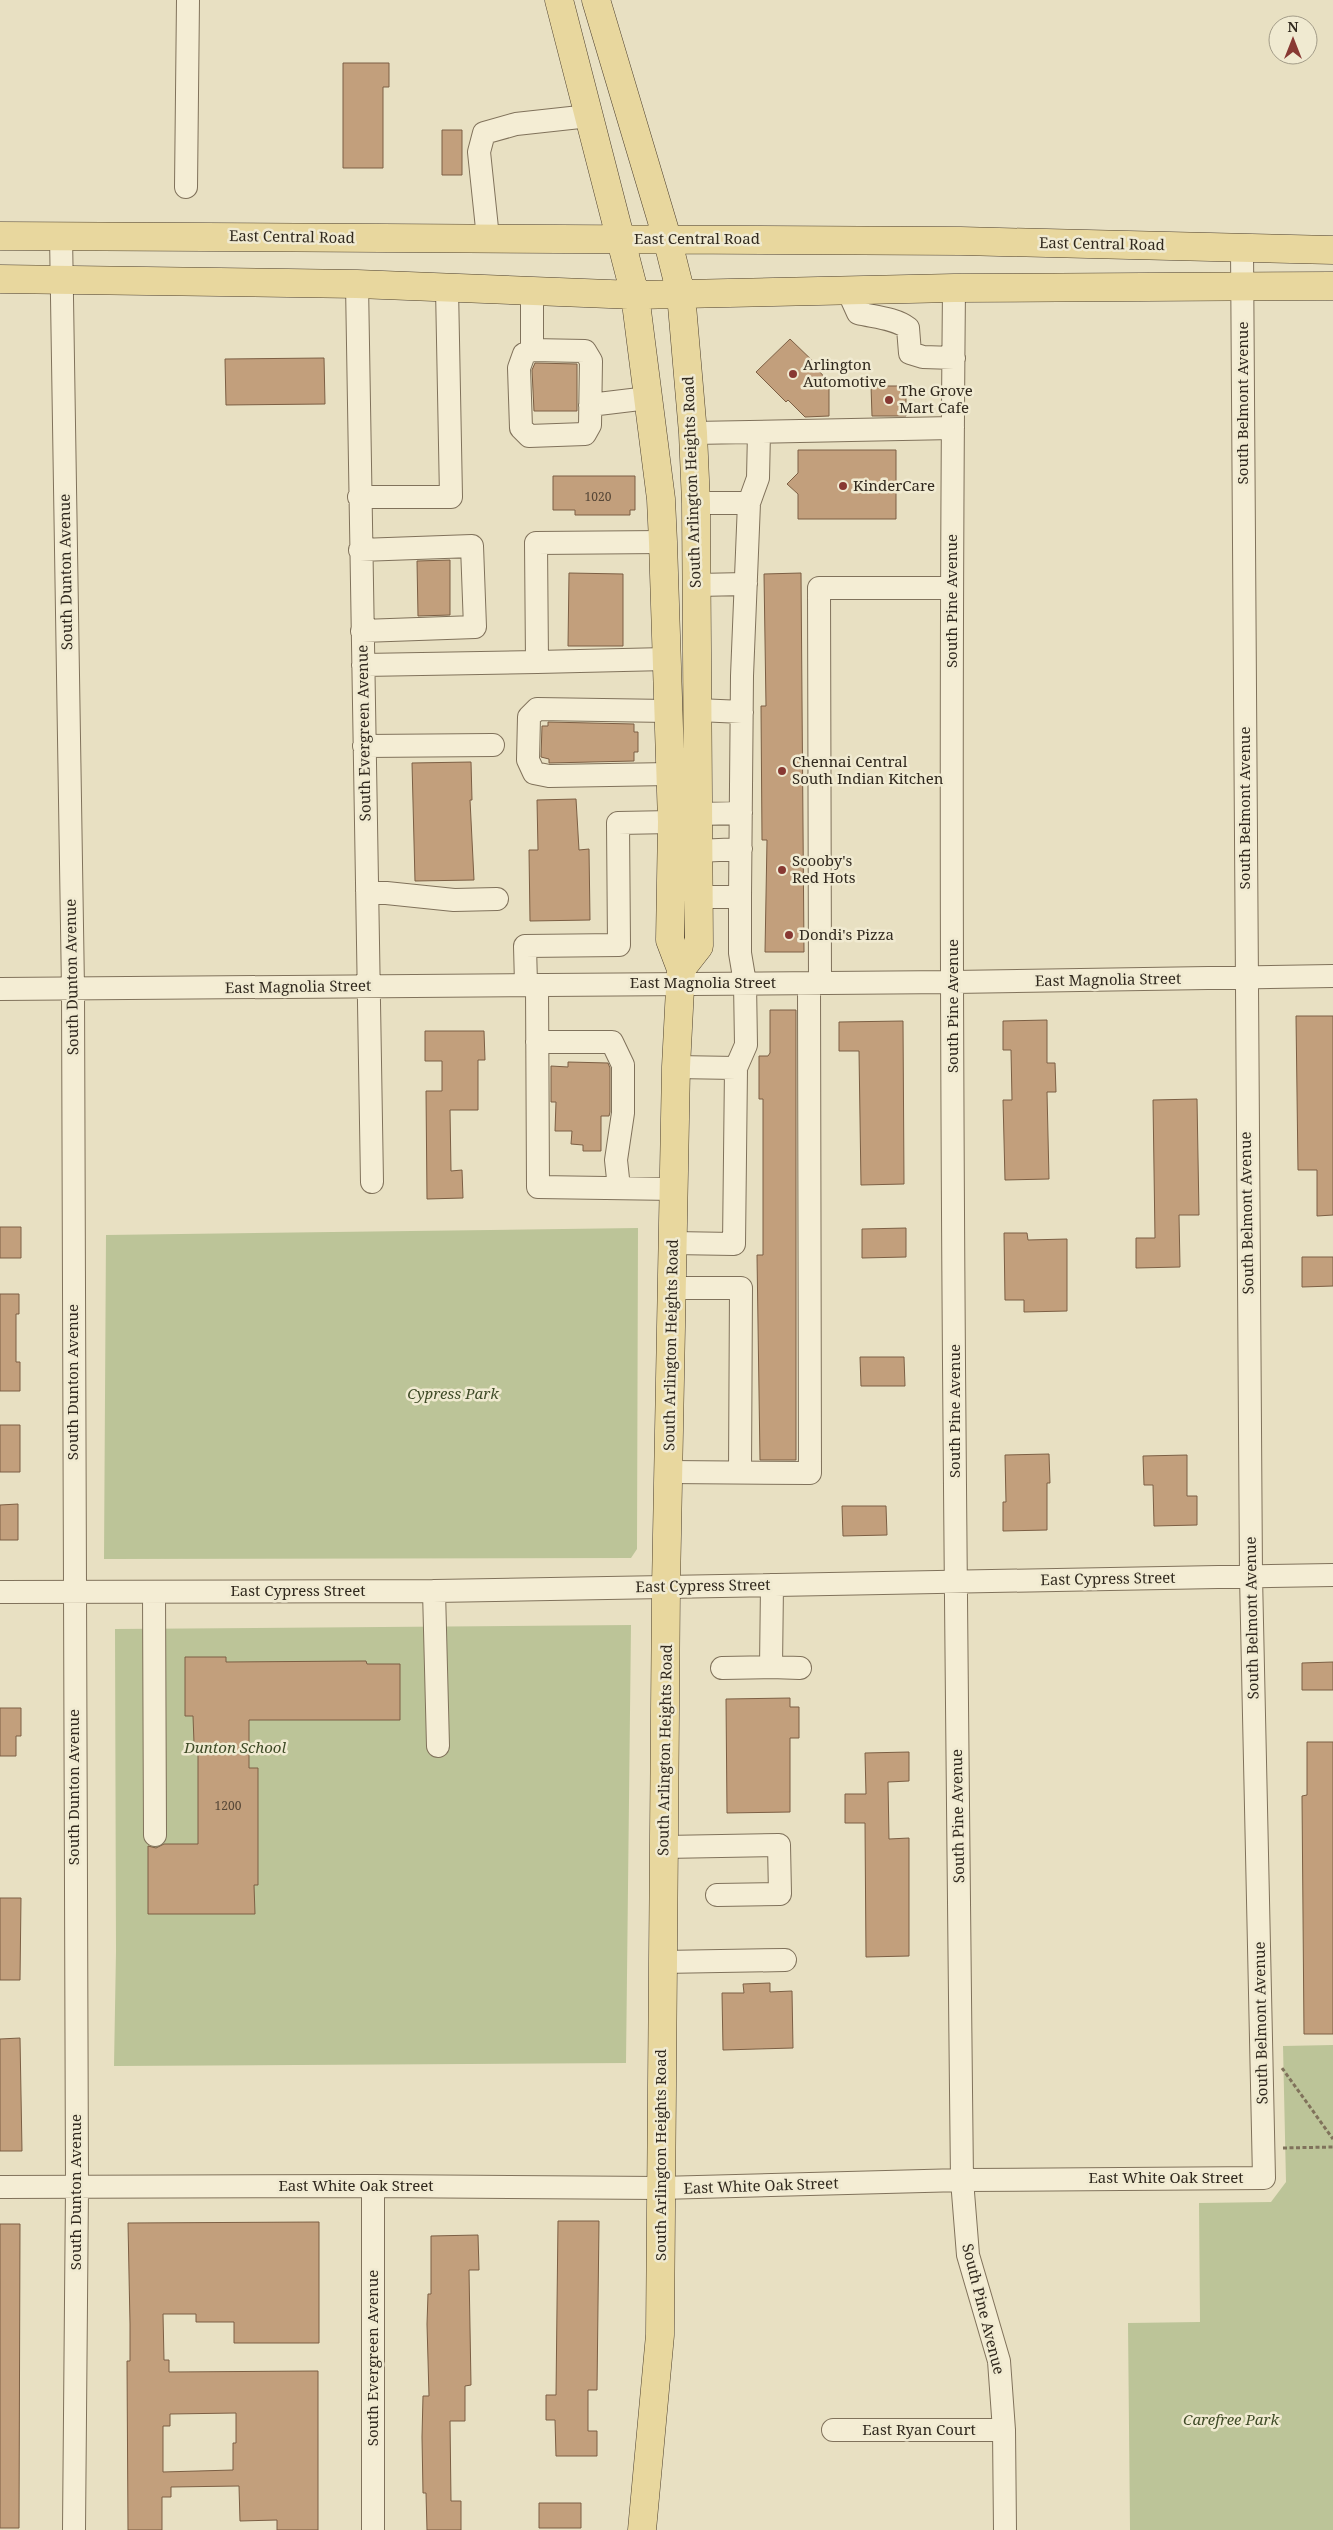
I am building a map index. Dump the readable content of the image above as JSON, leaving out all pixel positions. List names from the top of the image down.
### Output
{
  "streets": {
    "main road": ["East Central Road", "South Arlington Heights Road"],
    "street": [
      "South Belmont Avenue",
      "South Dunton Avenue",
      "South Pine Avenue",
      "South Evergreen Avenue",
      "East Magnolia Street",
      "East Cypress Street",
      "East White Oak Street",
      "East Ryan Court"
    ]
  },
  "crossings": [
    ["East Central Road", "South Belmont Avenue"],
    ["East Central Road", "South Arlington Heights Road"],
    ["East Central Road", "South Dunton Avenue"],
    ["South Belmont Avenue", "East Magnolia Street"],
    ["South Belmont Avenue", "East Cypress Street"],
    ["South Belmont Avenue", "East White Oak Street"],
    ["South Arlington Heights Road", "East Magnolia Street"],
    ["South Arlington Heights Road", "East Cypress Street"],
    ["South Arlington Heights Road", "East White Oak Street"],
    ["South Dunton Avenue", "East Magnolia Street"],
    ["South Dunton Avenue", "East Cypress Street"],
    ["South Dunton Avenue", "East White Oak Street"],
    ["South Pine Avenue", "East Magnolia Street"],
    ["South Pine Avenue", "East Cypress Street"],
    ["South Pine Avenue", "East White Oak Street"],
    ["South Pine Avenue", "East Ryan Court"],
    ["South Evergreen Avenue", "East Magnolia Street"],
    ["South Evergreen Avenue", "East White Oak Street"]
  ],
  "parks": ["Cypress Park", "Dunton School", "Carefree Park"],
  "places": [
    "Arlington Automotive",
    "The Grove Mart Cafe",
    "KinderCare",
    "Chennai Central South Indian Kitchen",
    "Scooby's Red Hots",
    "Dondi's Pizza"
  ],
  "house_numbers": ["1020", "1200"],
  "north": "top"
}
